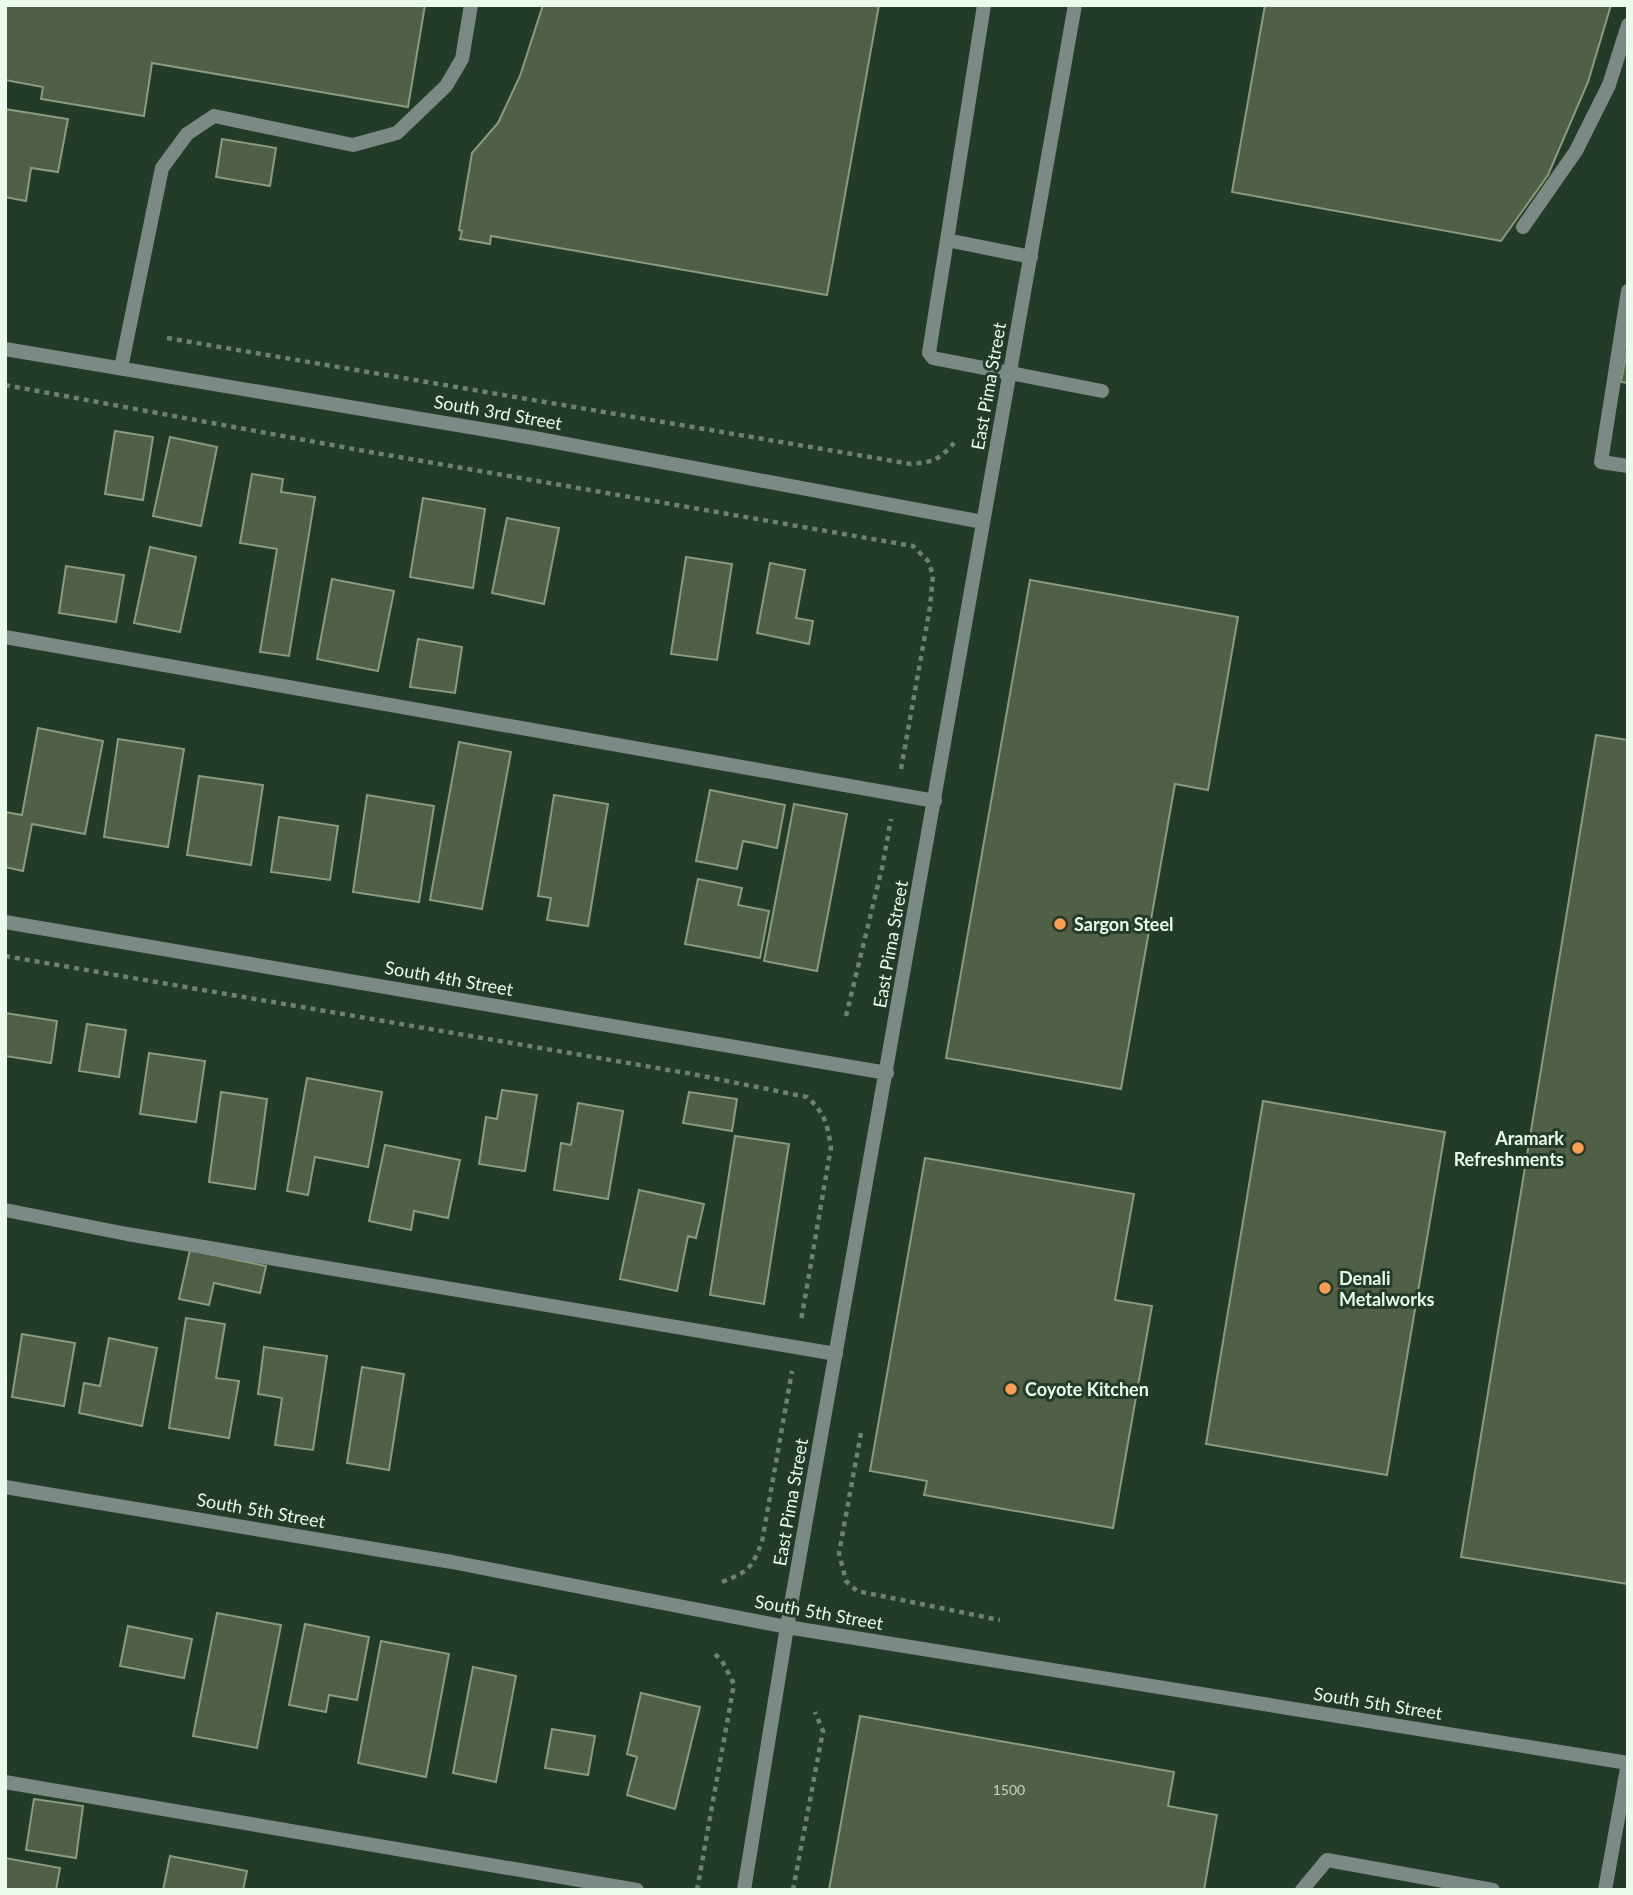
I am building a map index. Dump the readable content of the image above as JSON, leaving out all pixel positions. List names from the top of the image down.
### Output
{
  "streets": {
    "street": [
      "East Pima Street",
      "South 3rd Street",
      "South 4th Street",
      "South 5th Street"
    ]
  },
  "crossings": [
    ["East Pima Street", "South 3rd Street"],
    ["East Pima Street", "South 4th Street"],
    ["East Pima Street", "South 5th Street"]
  ],
  "places": [
    "Sargon Steel",
    "Aramark Refreshments",
    "Denali Metalworks",
    "Coyote Kitchen"
  ],
  "house_numbers": ["1500"]
}
